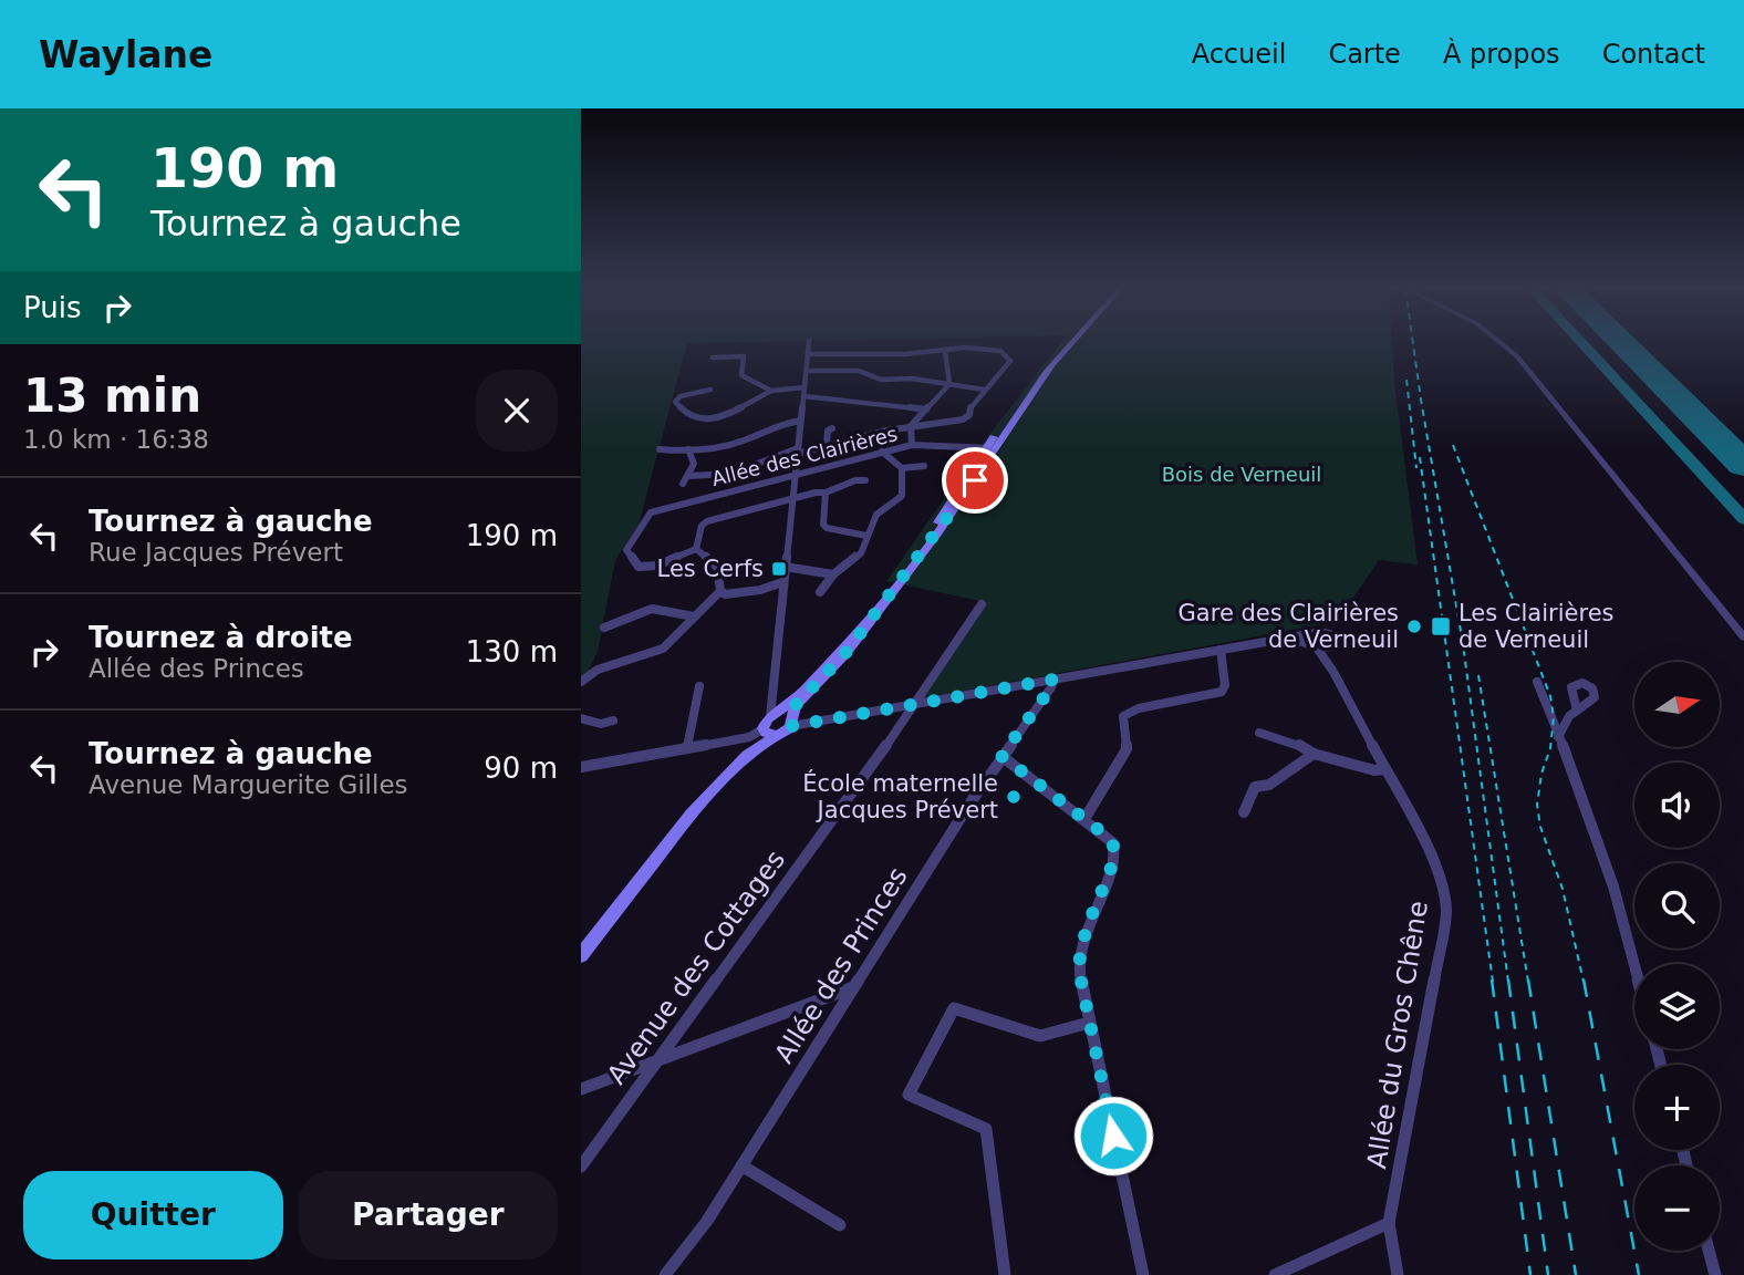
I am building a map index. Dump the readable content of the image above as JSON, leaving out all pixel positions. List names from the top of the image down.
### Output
{
  "streets": {
    "street": [
      "Allée des Clairières",
      "Allée des Princes",
      "Avenue des Cottages",
      "Allée du Gros Chêne"
    ]
  },
  "parks": ["Bois de Verneuil"],
  "places": {
    "transit": ["Les Cerfs", "Les Clairières de Verneuil"],
    "other": ["Gare des Clairières de Verneuil", "École maternelle Jacques Prévert"]
  },
  "north": "right",
  "page": {
    "header": "Waylane",
    "nav": [
      "Accueil",
      "Carte",
      "À propos",
      "Contact"
    ],
    "turn": ["190 m", "Tournez à gauche"],
    "then": "Puis",
    "heading": ["13 min", "1.0 km · 16:38"],
    "list": [
      {
        "name": "Tournez à gauche",
        "note": "Rue Jacques Prévert",
        "value": "190 m"
      },
      {
        "name": "Tournez à droite",
        "note": "Allée des Princes",
        "value": "130 m"
      },
      {
        "name": "Tournez à gauche",
        "note": "Avenue Marguerite Gilles",
        "value": "90 m"
      }
    ],
    "map_buttons": ["+", "−"],
    "buttons": ["Quitter", "Partager"]
  }
}
